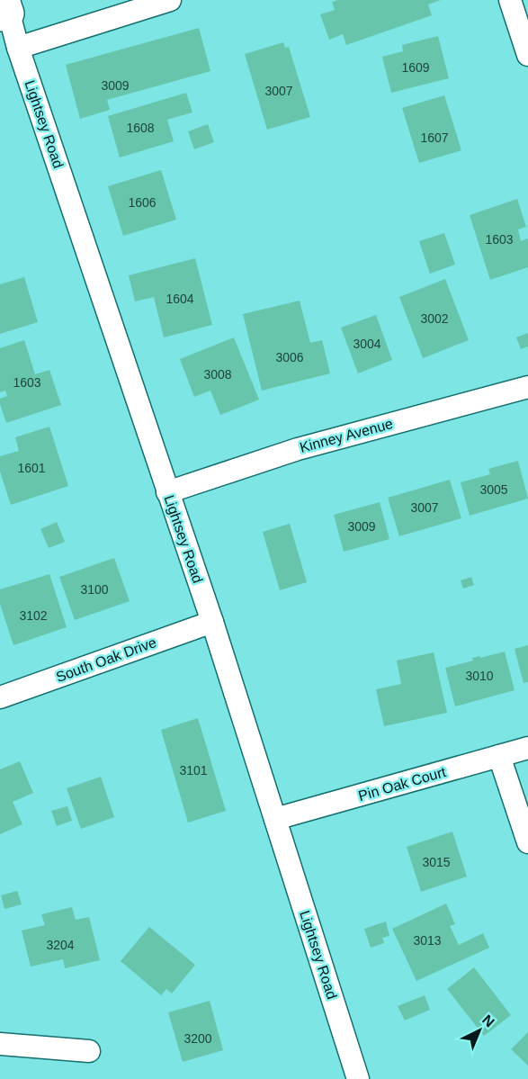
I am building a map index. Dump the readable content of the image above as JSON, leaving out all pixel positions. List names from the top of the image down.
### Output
{
  "streets": {
    "street": [
      "Lightsey Road",
      "Kinney Avenue",
      "South Oak Drive",
      "Pin Oak Court"
    ]
  },
  "crossings": [
    ["Lightsey Road", "Kinney Avenue"],
    ["Lightsey Road", "South Oak Drive"],
    ["Lightsey Road", "Pin Oak Court"]
  ],
  "house_numbers": [
    "1609",
    "3009",
    "3007",
    "1608",
    "1607",
    "1606",
    "1603",
    "1604",
    "3002",
    "3004",
    "3006",
    "3008",
    "1603",
    "1601",
    "3005",
    "3007",
    "3009",
    "3100",
    "3102",
    "3010",
    "3101",
    "3015",
    "3013",
    "3204",
    "3200"
  ],
  "north": "top right"
}
